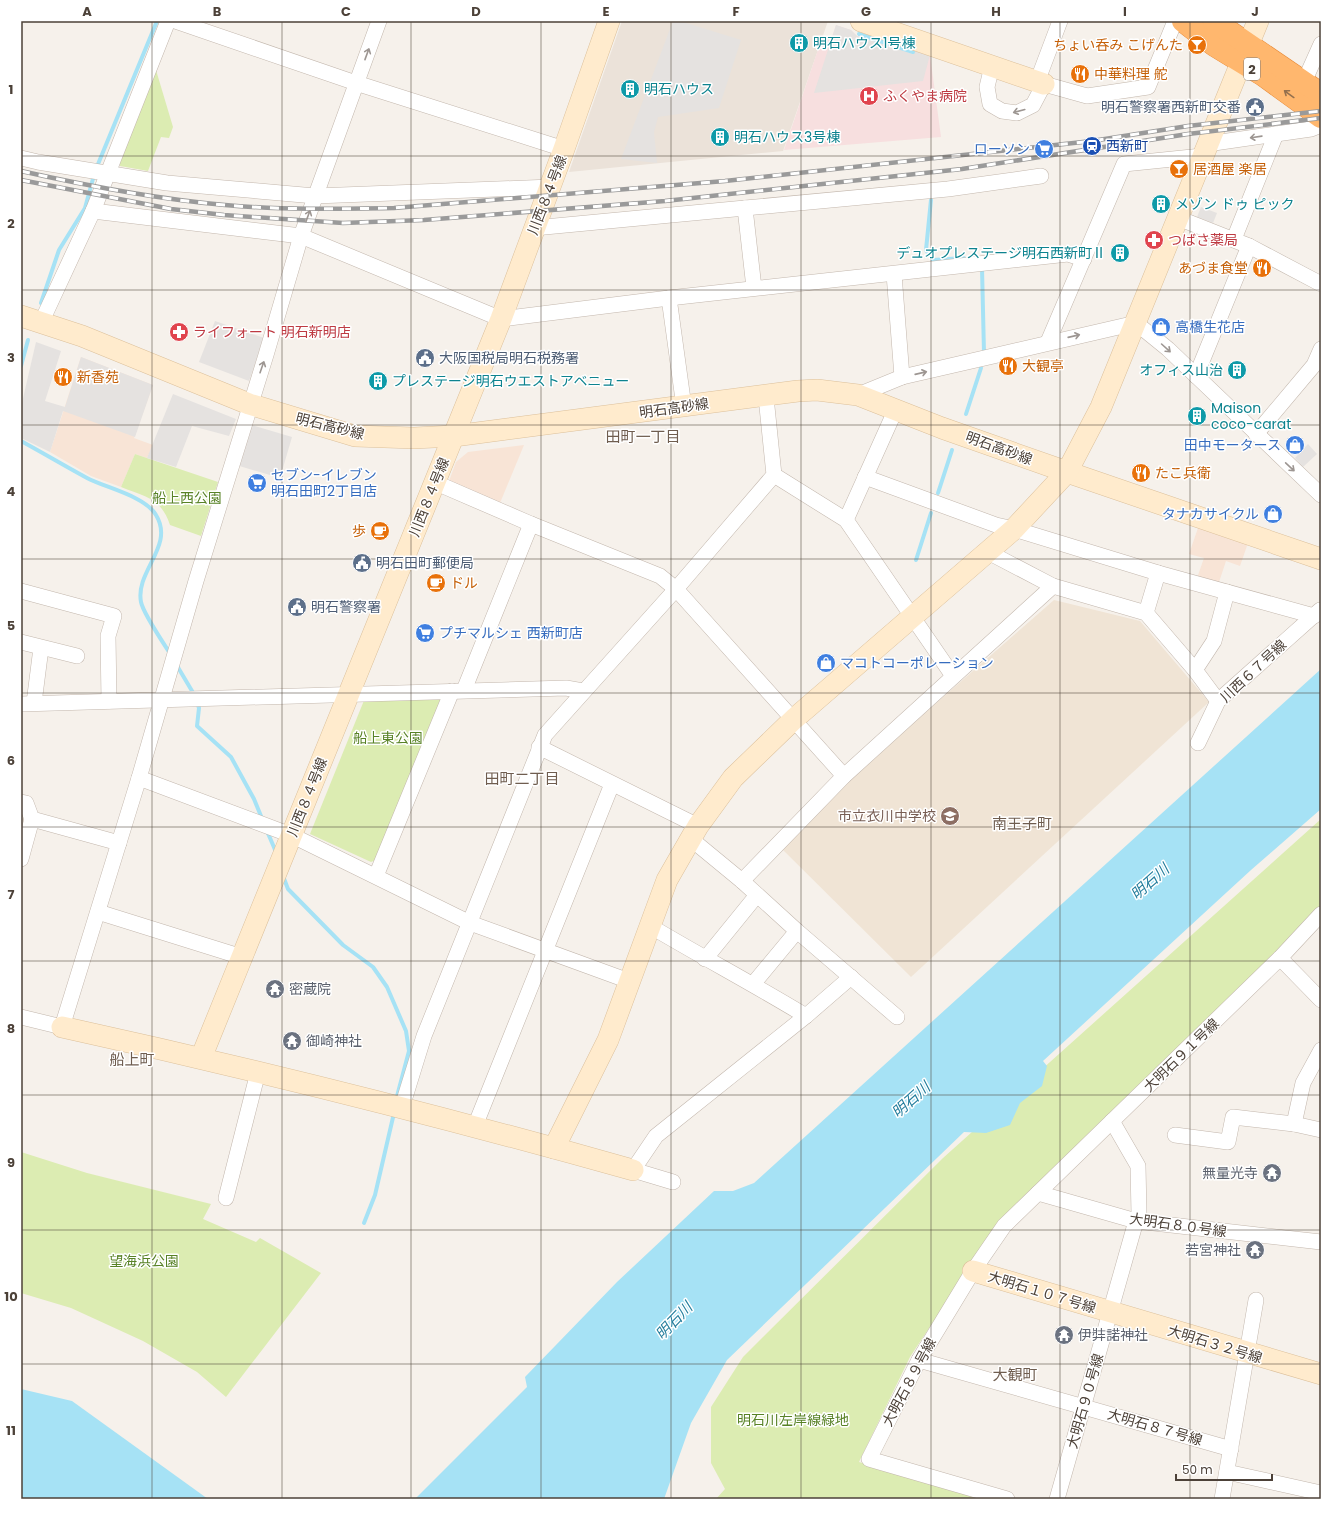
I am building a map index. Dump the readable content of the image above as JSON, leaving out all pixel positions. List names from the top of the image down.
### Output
{
  "streets": {
    "highway": ["2"],
    "street": [
      "川西８４号線",
      "明石高砂線",
      "川西６７号線",
      "大明石９１号線",
      "大明石８０号線",
      "大明石１０７号線",
      "大明石３２号線",
      "大明石８９号線",
      "大明石９０号線",
      "大明石８７号線"
    ]
  },
  "crossings": [
    ["川西８４号線", "明石高砂線"],
    ["大明石９１号線", "大明石８０号線"],
    ["大明石９１号線", "大明石８９号線"],
    ["大明石９１号線", "大明石９０号線"],
    ["大明石８０号線", "大明石８９号線"],
    ["大明石８０号線", "大明石９０号線"],
    ["大明石１０７号線", "大明石３２号線"],
    ["大明石１０７号線", "大明石８９号線"],
    ["大明石１０７号線", "大明石９０号線"],
    ["大明石３２号線", "大明石９０号線"],
    ["大明石８９号線", "大明石８７号線"],
    ["大明石９０号線", "大明石８７号線"]
  ],
  "districts": [
    "田町一丁目",
    "田町二丁目",
    "南王子町",
    "船上町",
    "大観町"
  ],
  "water": ["明石川"],
  "parks": [
    "船上西公園",
    "船上東公園",
    "望海浜公園",
    "明石川左岸線緑地"
  ],
  "places": {
    "building": [
      "明石ハウス1号棟",
      "明石ハウス",
      "明石ハウス3号棟",
      "メゾン ドゥ ピック",
      "デュオプレステージ明石西新町Ⅱ",
      "オフィス山治",
      "プレステージ明石ウエストアベニュー",
      "Maison coco-carat"
    ],
    "bar": ["ちょい呑み こげんた", "居酒屋 楽居"],
    "restaurant": [
      "中華料理 舵",
      "あづま食堂",
      "大観亭",
      "新香苑",
      "たこ兵衛"
    ],
    "hospital": ["ふくやま病院"],
    "public building": [
      "明石警察署西新町交番",
      "大阪国税局明石税務署",
      "明石田町郵便局",
      "明石警察署"
    ],
    "station": ["西新町"],
    "supermarket": ["ローソン", "セブン-イレブン 明石田町2丁目店", "プチマルシェ 西新町店"],
    "pharmacy": ["つばさ薬局", "ライフォート 明石新明店"],
    "shop": [
      "高橋生花店",
      "田中モータース",
      "タナカサイクル",
      "マコトコーポレーション"
    ],
    "cafe": ["歩", "ドル"],
    "school or university": ["市立衣川中学校"],
    "temple": [
      "密蔵院",
      "御崎神社",
      "無量光寺",
      "若宮神社",
      "伊弉諾神社"
    ]
  },
  "scale_bar": "50 m",
  "grid": {
    "columns": [
      "A",
      "B",
      "C",
      "D",
      "E",
      "F",
      "G",
      "H",
      "I",
      "J"
    ],
    "rows": [
      "1",
      "2",
      "3",
      "4",
      "5",
      "6",
      "7",
      "8",
      "9",
      "10",
      "11"
    ]
  }
}
